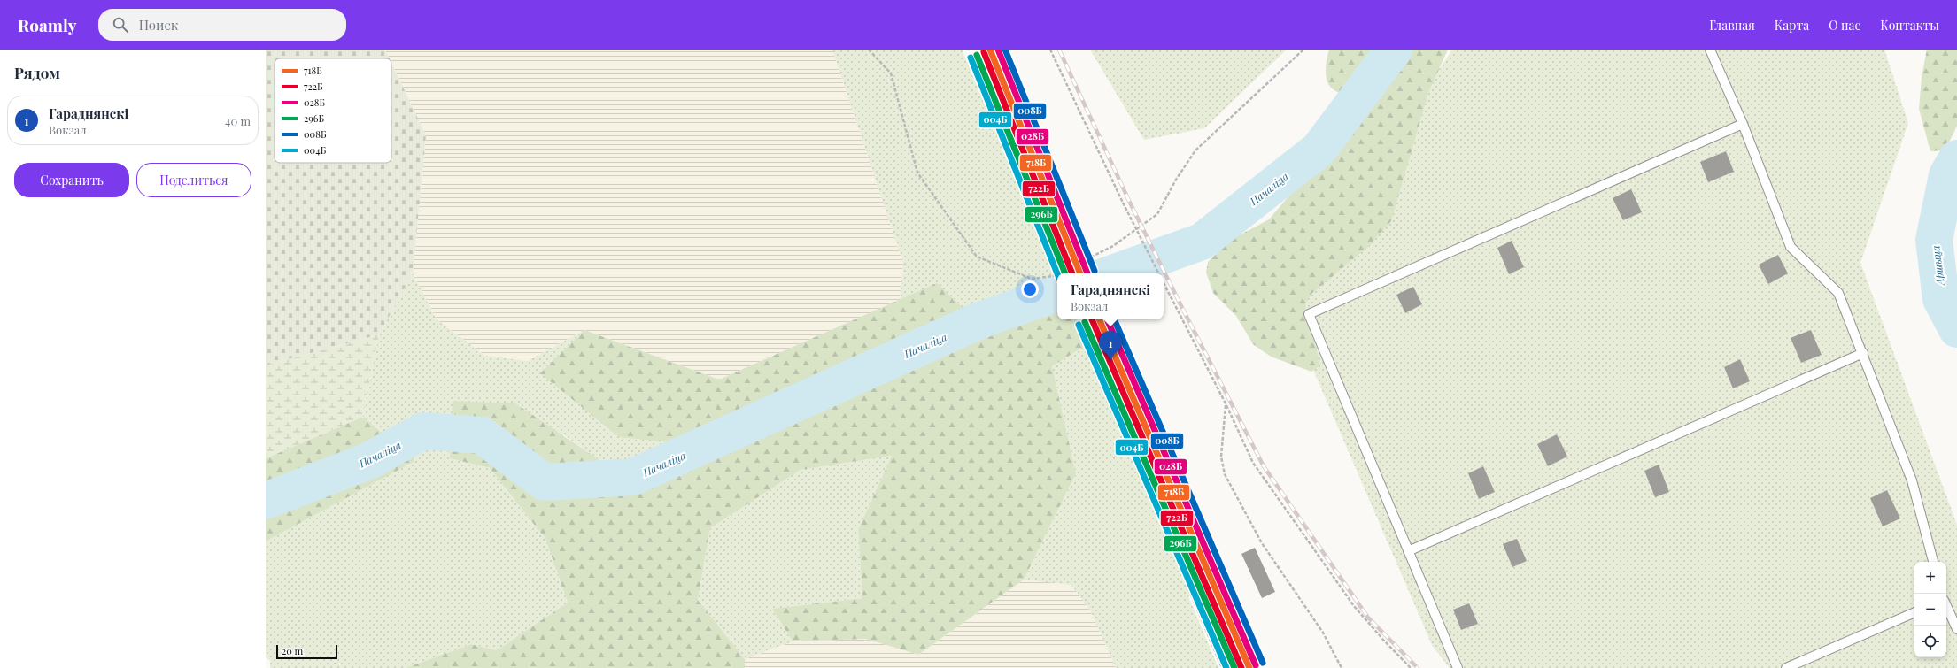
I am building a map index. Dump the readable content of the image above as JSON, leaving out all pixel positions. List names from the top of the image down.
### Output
{
  "water": ["Пачаліца", "Аршыца"],
  "lines": [
    "transit line 718Б",
    "transit line 028Б",
    "transit line 008Б",
    "transit line 722Б",
    "transit line 296Б",
    "transit line 004Б"
  ],
  "legend": [
    "718Б",
    "722Б",
    "028Б",
    "296Б",
    "008Б",
    "004Б"
  ],
  "scale_bar": "20 m",
  "page": {
    "header": "Roamly",
    "search": "Поиск",
    "nav": [
      "Главная",
      "Карта",
      "О нас",
      "Контакты"
    ],
    "heading": "Рядом",
    "list": [
      {
        "mark": "1",
        "name": "Гараднянскі",
        "note": "Вокзал",
        "value": "40 m"
      }
    ],
    "buttons": ["Сохранить", "Поделиться"],
    "popup": ["Гараднянскі", "Вокзал"],
    "pins": "1",
    "map_buttons": ["+", "−"],
    "scale": "20 m"
  }
}
